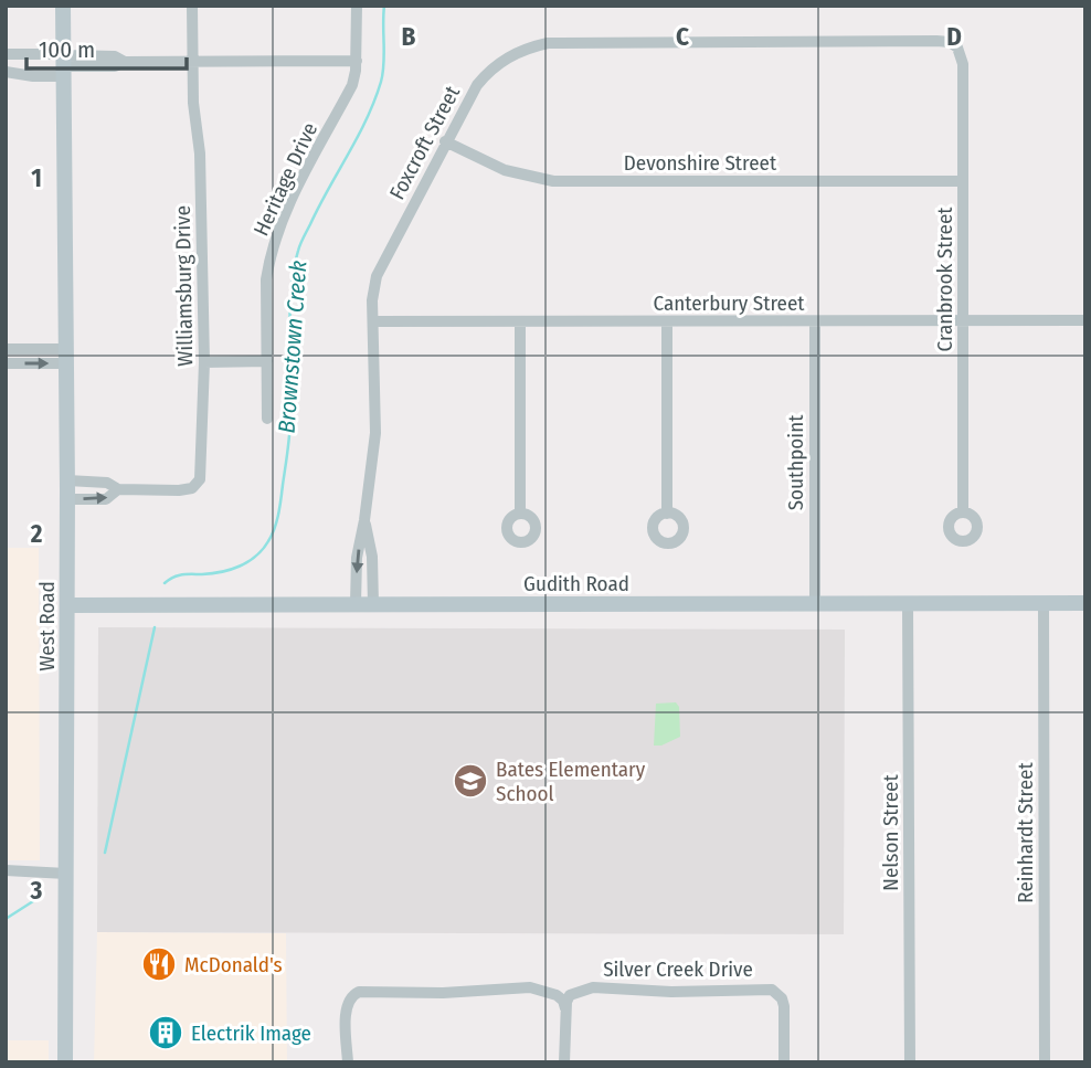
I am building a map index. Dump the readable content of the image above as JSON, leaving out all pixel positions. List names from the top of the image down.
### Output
{
  "streets": {
    "main road": ["Gudith Road", "West Road"],
    "street": [
      "Foxcroft Street",
      "Devonshire Street",
      "Heritage Drive",
      "Cranbrook Street",
      "Williamsburg Drive",
      "Canterbury Street",
      "Southpoint",
      "Nelson Street",
      "Reinhardt Street",
      "Silver Creek Drive"
    ]
  },
  "crossings": [
    ["Foxcroft Street", "Devonshire Street"],
    ["Foxcroft Street", "Cranbrook Street"],
    ["Foxcroft Street", "Canterbury Street"],
    ["Foxcroft Street", "Gudith Road"],
    ["Devonshire Street", "Cranbrook Street"],
    ["Cranbrook Street", "Canterbury Street"],
    ["Williamsburg Drive", "West Road"],
    ["Canterbury Street", "Southpoint"],
    ["Southpoint", "Gudith Road"],
    ["Gudith Road", "West Road"],
    ["Gudith Road", "Nelson Street"],
    ["Gudith Road", "Reinhardt Street"]
  ],
  "water": ["Brownstown Creek"],
  "places": {
    "school or university": ["Bates Elementary School"],
    "restaurant": ["McDonald's"],
    "building": ["Electrik Image"]
  },
  "scale_bar": "100 m",
  "grid": {
    "columns": ["B", "C", "D"],
    "rows": ["1", "2", "3"]
  }
}
